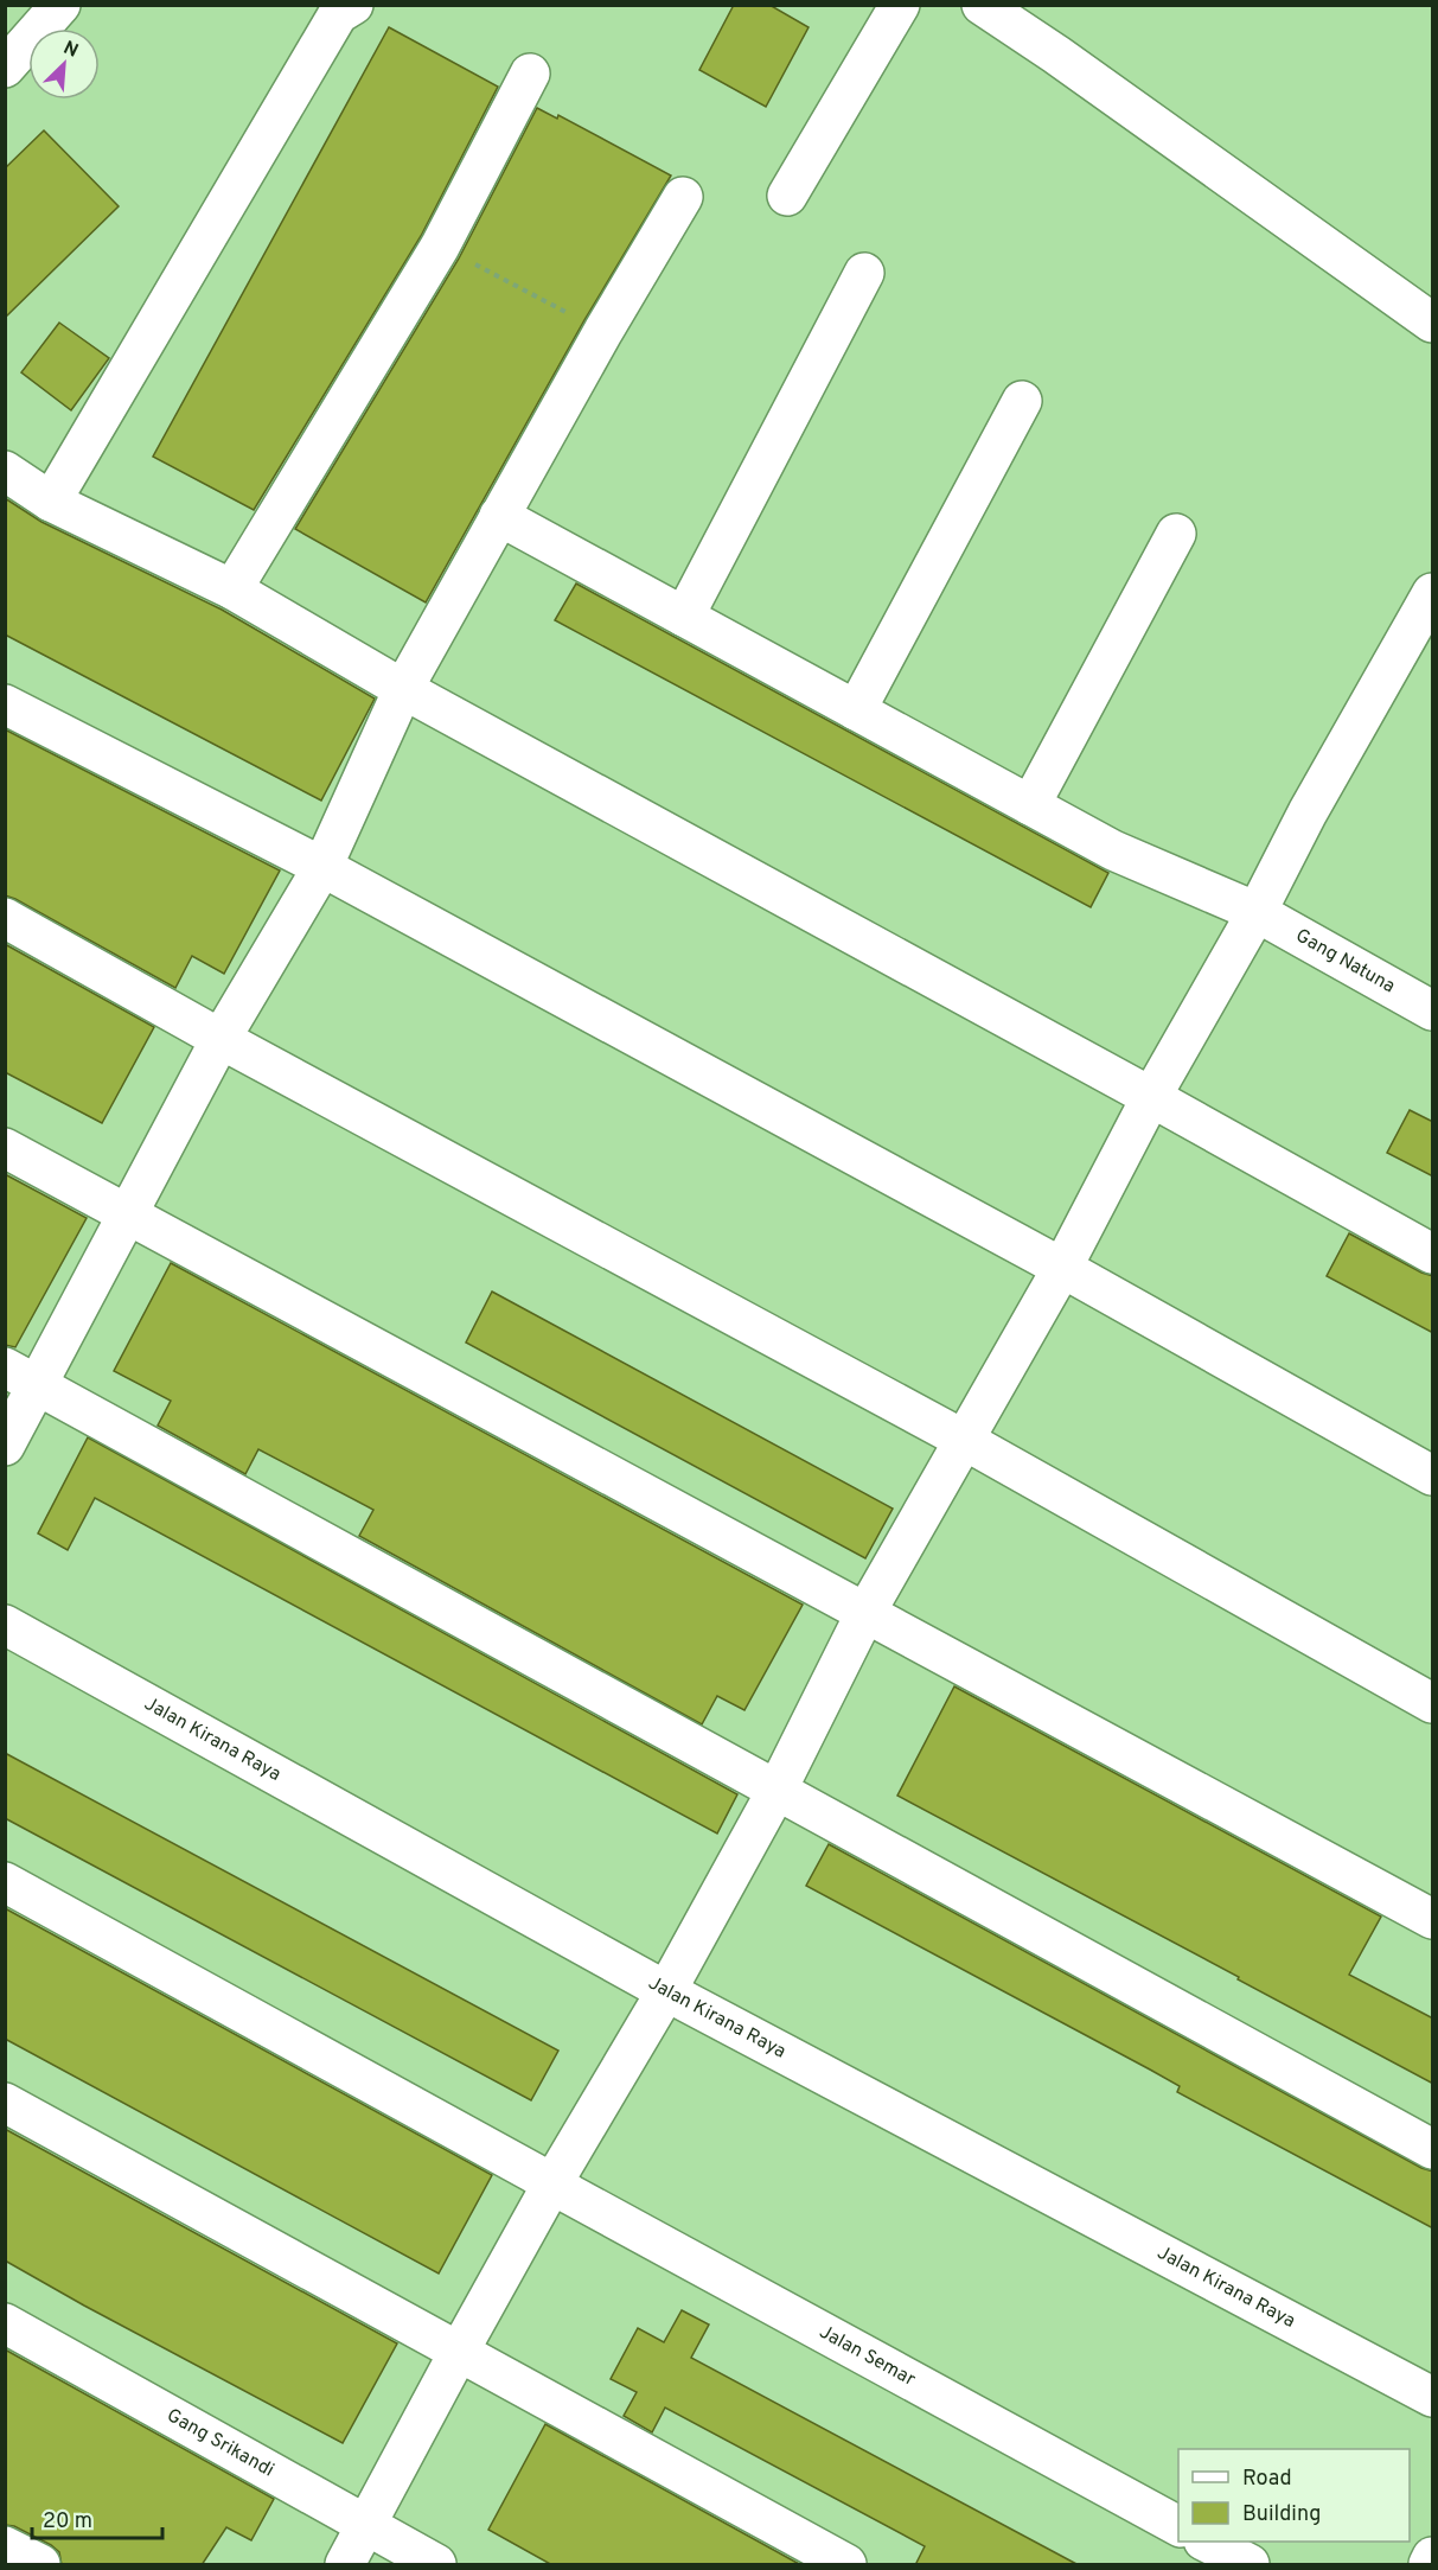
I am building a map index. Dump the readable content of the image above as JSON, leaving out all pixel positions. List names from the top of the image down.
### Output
{
  "streets": {
    "street": [
      "Gang Natuna",
      "Jalan Kirana Raya",
      "Jalan Semar",
      "Gang Srikandi"
    ]
  },
  "legend": ["Road", "Building"],
  "scale_bar": "20 m",
  "north": "top right"
}
